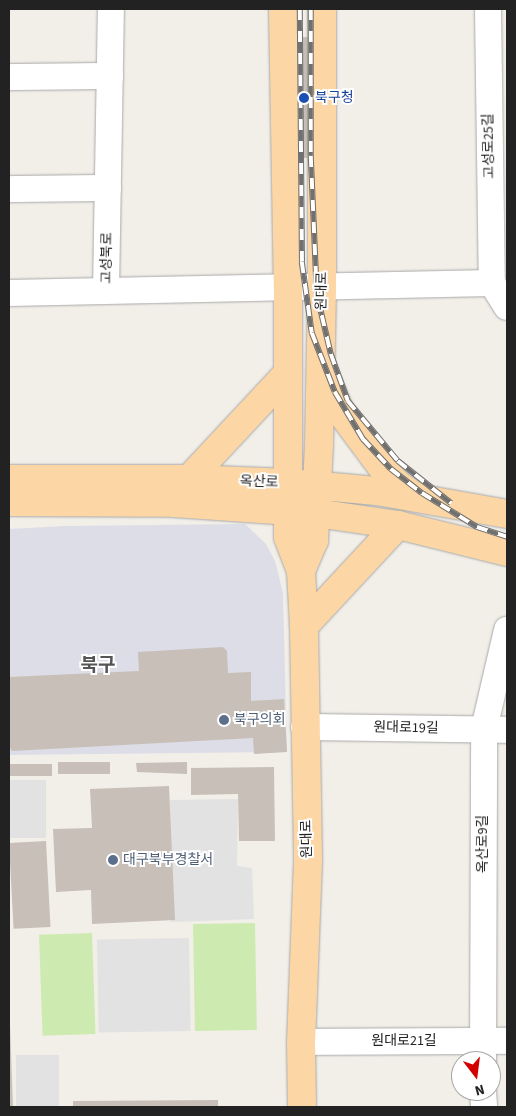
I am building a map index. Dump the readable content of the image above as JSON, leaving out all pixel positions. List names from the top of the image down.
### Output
{
  "streets": {
    "main road": ["원대로", "옥산로"],
    "street": [
      "고성로25길",
      "고성북로",
      "원대로19길",
      "옥산로9길",
      "원대로21길"
    ]
  },
  "crossings": [
    ["고성로25길", "고성북로"],
    ["고성로25길", "원대로"],
    ["원대로", "옥산로"],
    ["원대로", "원대로19길"],
    ["원대로", "원대로21길"],
    ["원대로19길", "옥산로9길"],
    ["옥산로9길", "원대로21길"]
  ],
  "districts": ["북구"],
  "places": ["북구청", "북구의회", "대구북부경찰서"],
  "north": "bottom"
}
